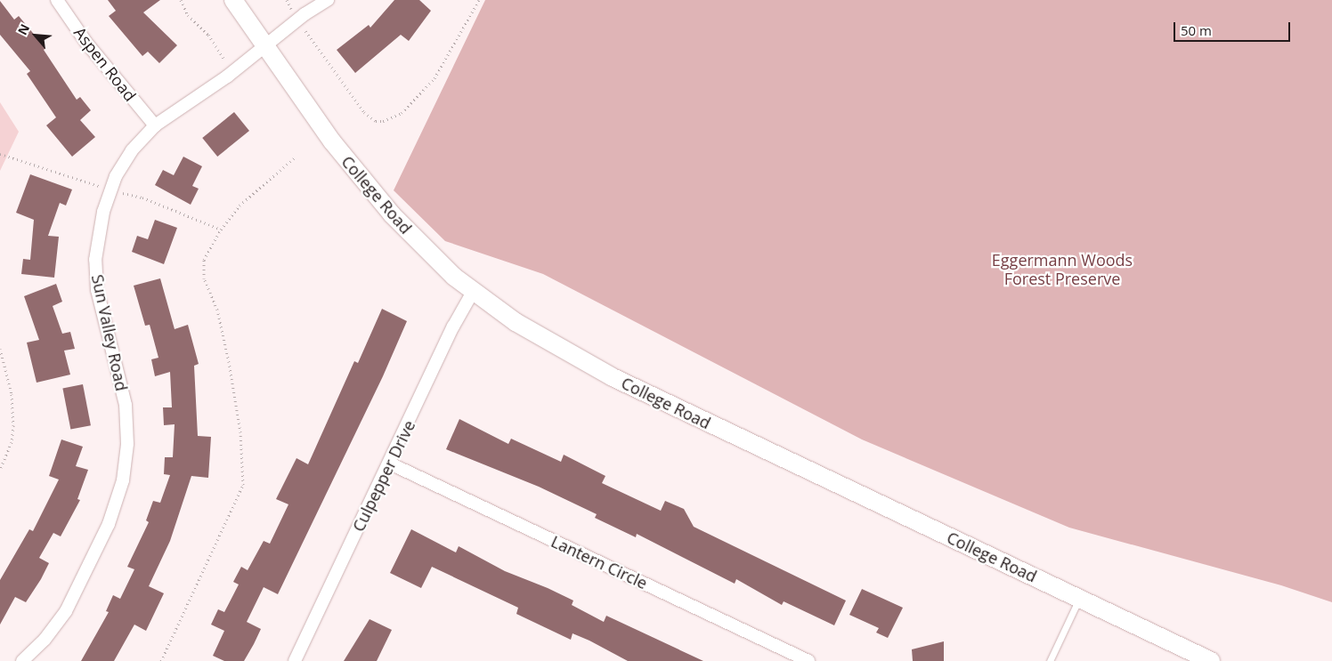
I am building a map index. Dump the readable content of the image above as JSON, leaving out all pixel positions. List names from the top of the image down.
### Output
{
  "streets": {
    "main road": ["College Road"],
    "street": [
      "Aspen Road",
      "Sun Valley Road",
      "Culpepper Drive",
      "Lantern Circle"
    ]
  },
  "crossings": [
    ["Aspen Road", "Sun Valley Road"],
    ["College Road", "Sun Valley Road"],
    ["College Road", "Culpepper Drive"],
    ["Culpepper Drive", "Lantern Circle"]
  ],
  "parks": ["Eggermann Woods Forest Preserve"],
  "scale_bar": "50 m",
  "north": "top left"
}
